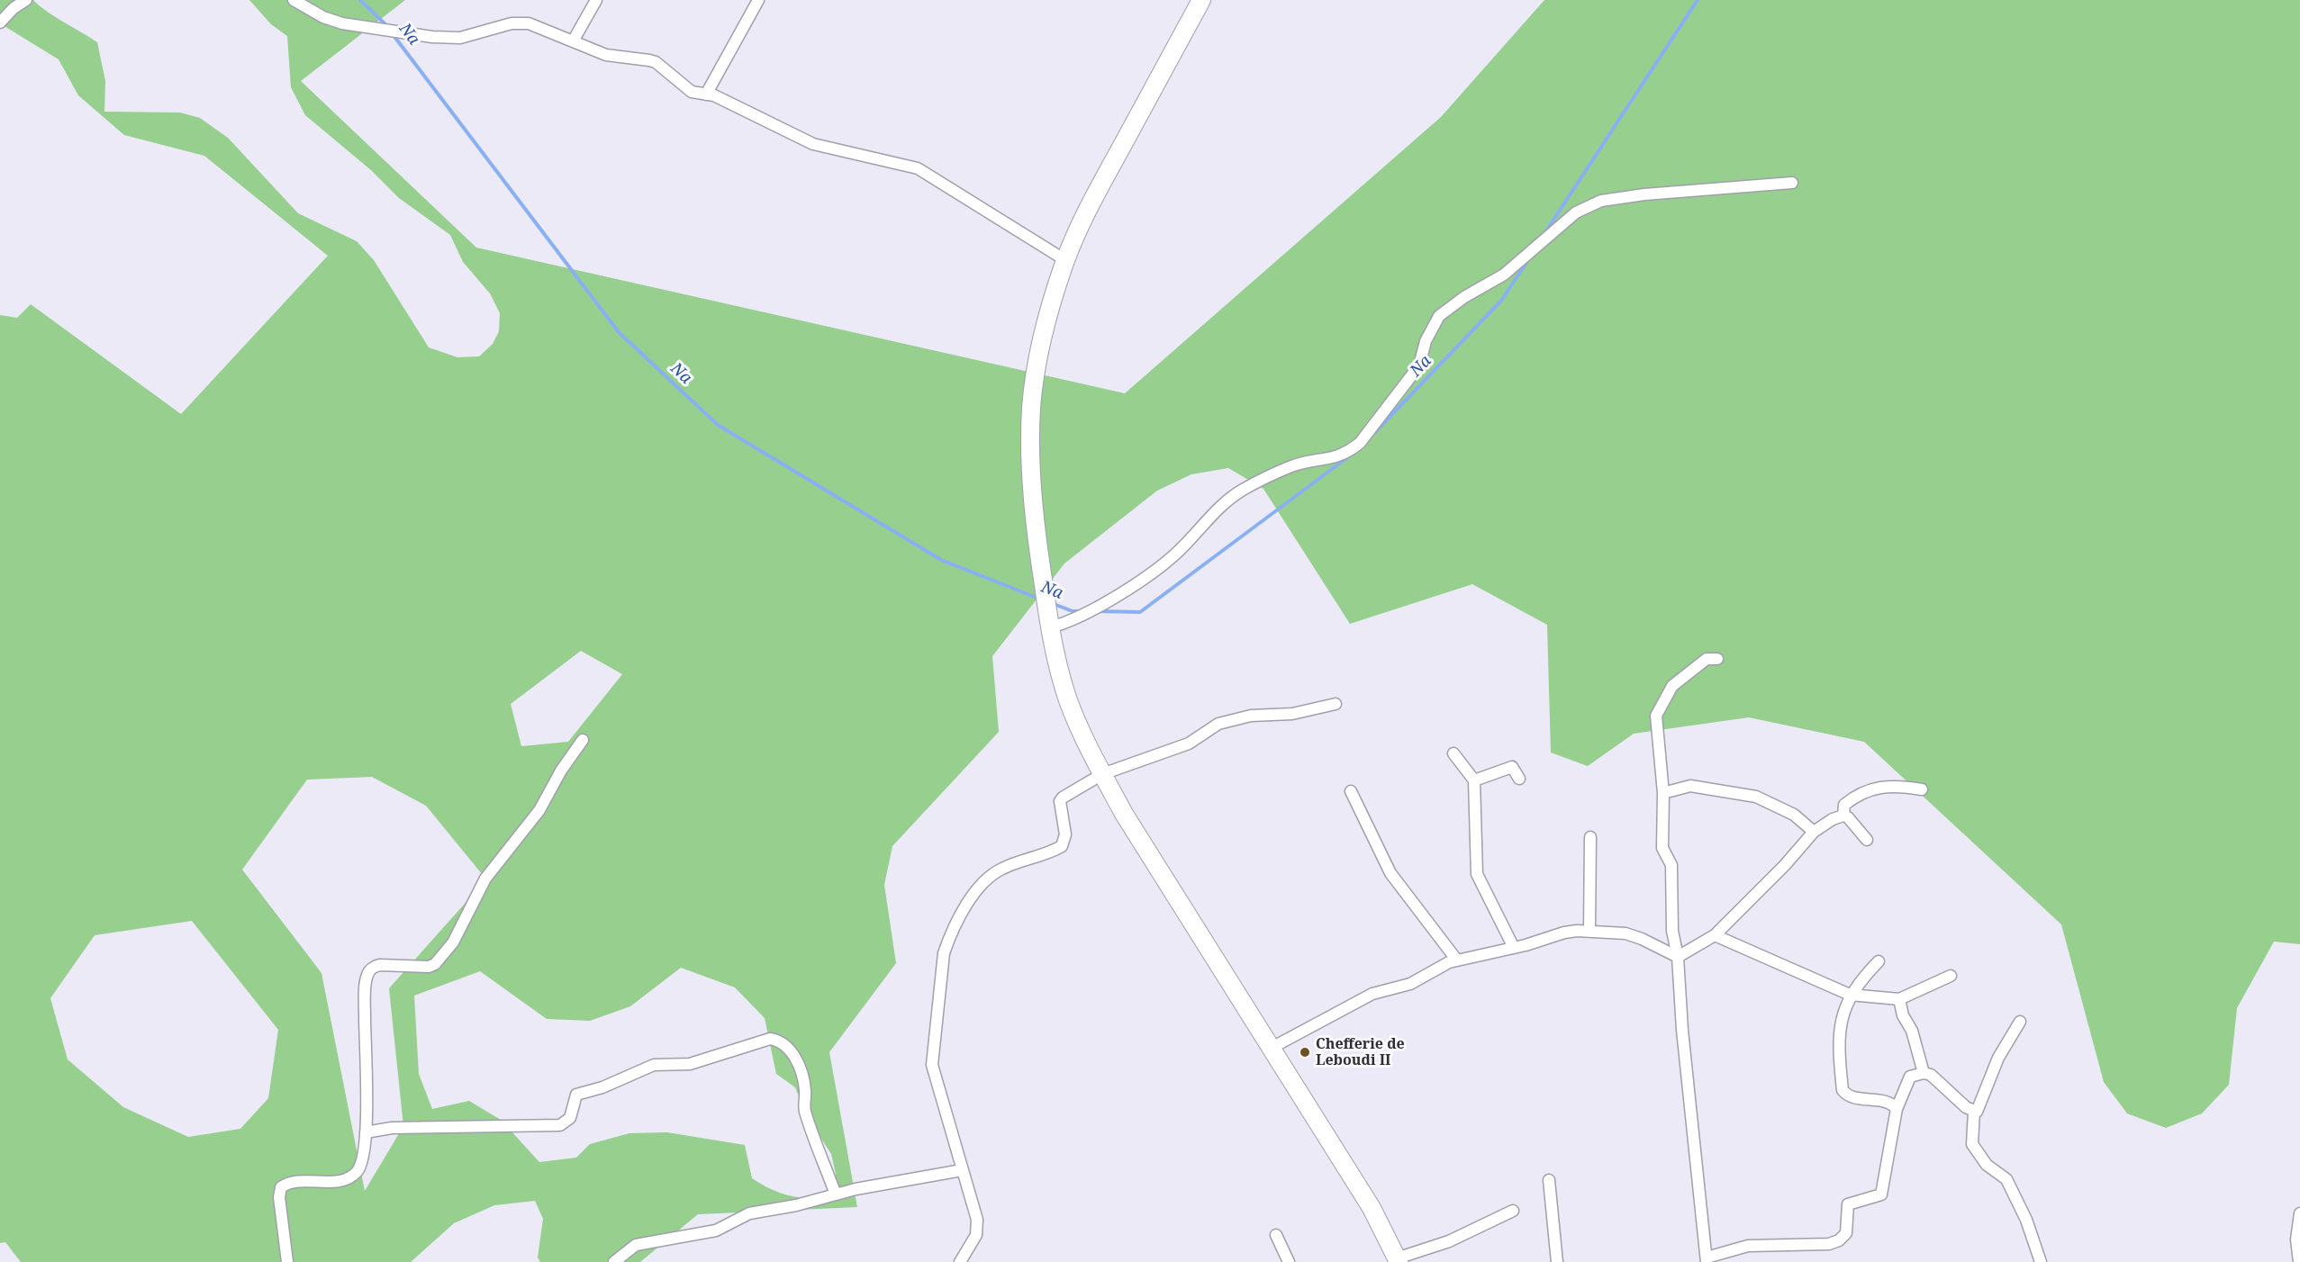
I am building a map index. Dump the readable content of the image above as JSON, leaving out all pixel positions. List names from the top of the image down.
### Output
{
  "water": ["Na"],
  "places": ["Chefferie de Leboudi II"]
}
